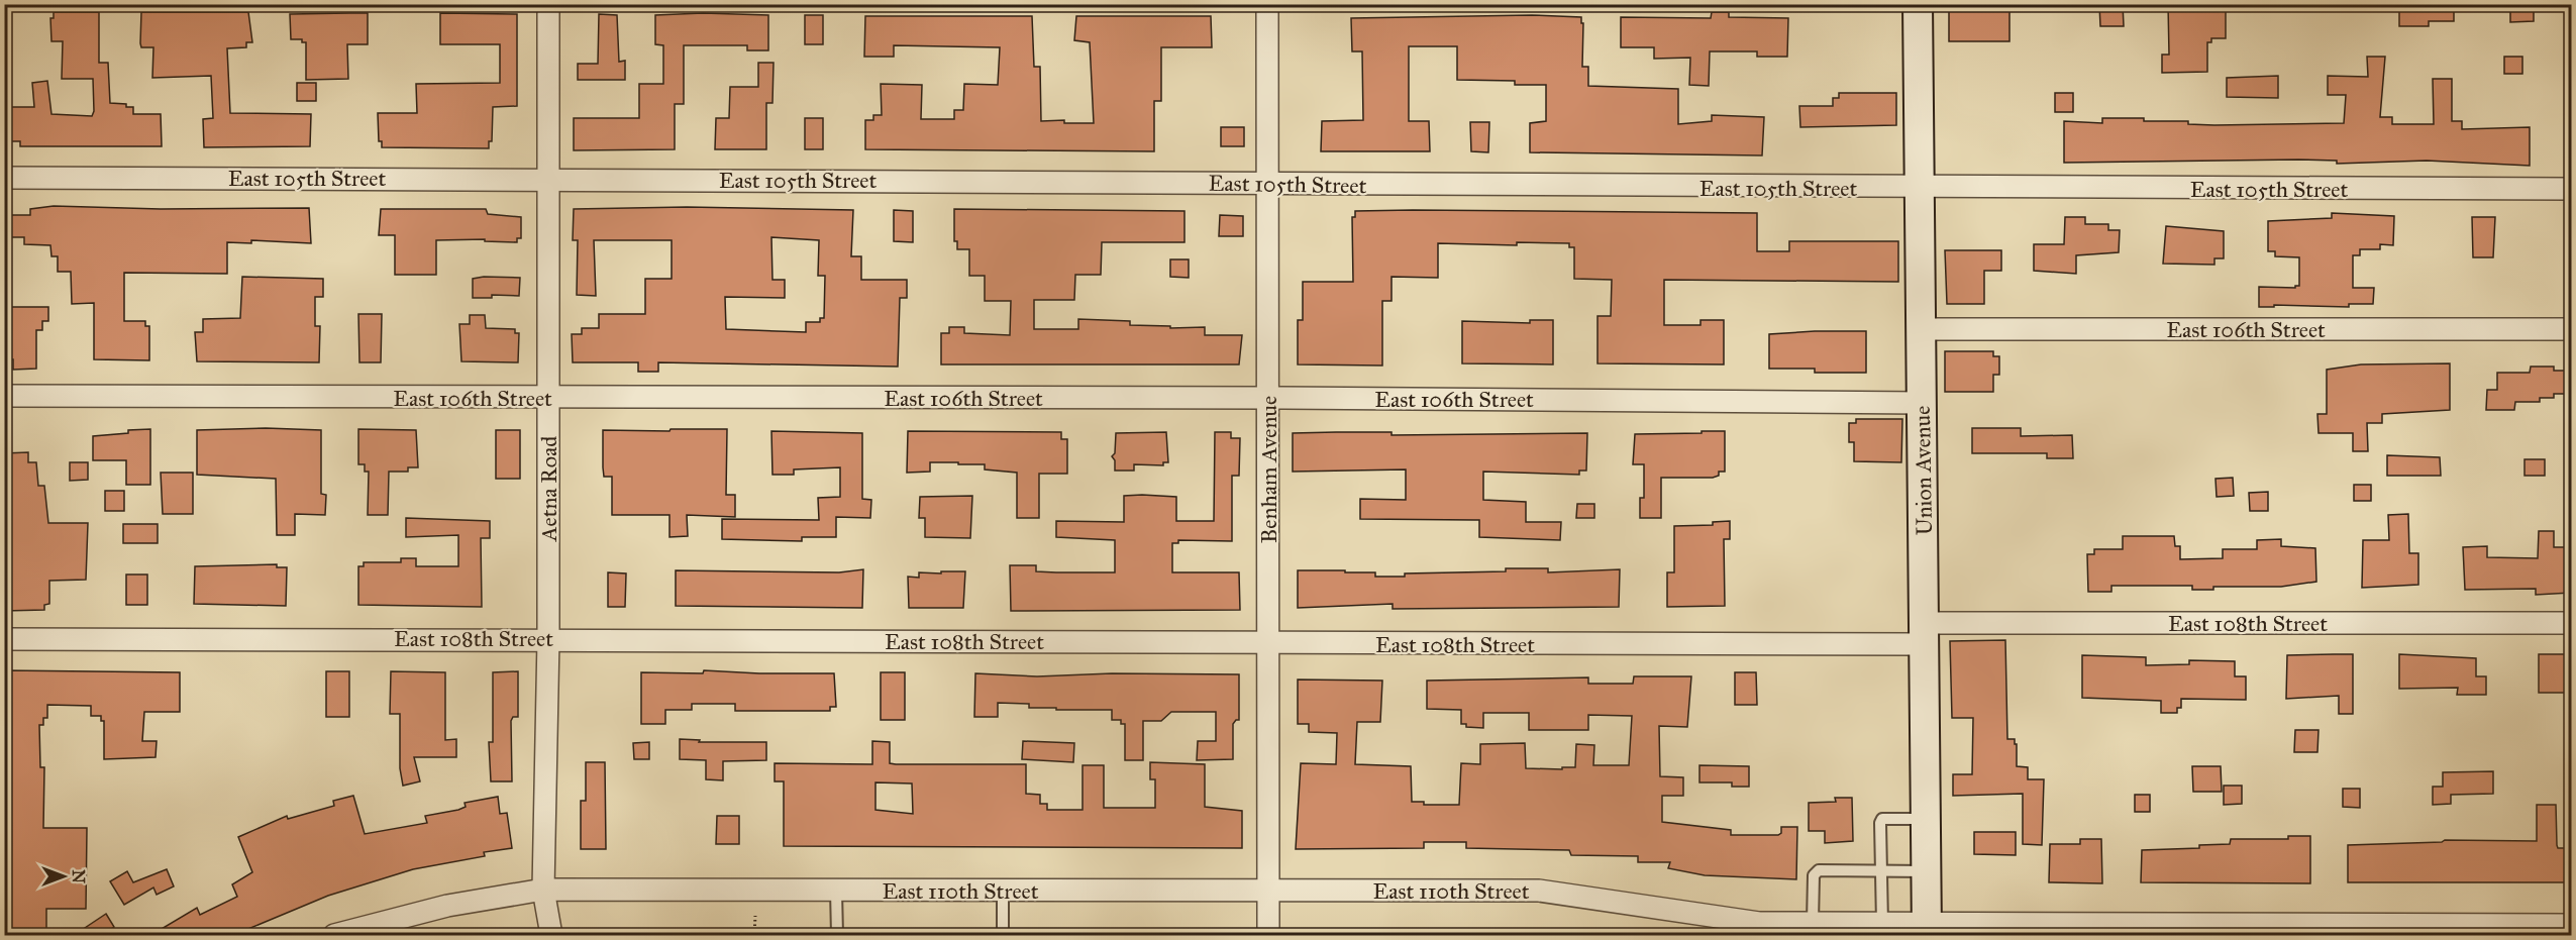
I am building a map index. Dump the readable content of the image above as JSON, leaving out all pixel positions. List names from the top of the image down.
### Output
{
  "streets": {
    "main road": ["Union Avenue"],
    "street": [
      "East 105th Street",
      "East 106th Street",
      "Benham Avenue",
      "Aetna Road",
      "East 108th Street",
      "East 110th Street"
    ]
  },
  "crossings": [
    ["East 105th Street", "Benham Avenue"],
    ["East 105th Street", "Union Avenue"],
    ["East 105th Street", "Aetna Road"],
    ["East 106th Street", "Benham Avenue"],
    ["East 106th Street", "Union Avenue"],
    ["East 106th Street", "Aetna Road"],
    ["Benham Avenue", "East 108th Street"],
    ["Benham Avenue", "East 110th Street"],
    ["Union Avenue", "East 108th Street"],
    ["Union Avenue", "East 110th Street"],
    ["Aetna Road", "East 108th Street"],
    ["Aetna Road", "East 110th Street"]
  ],
  "north": "right"
}
